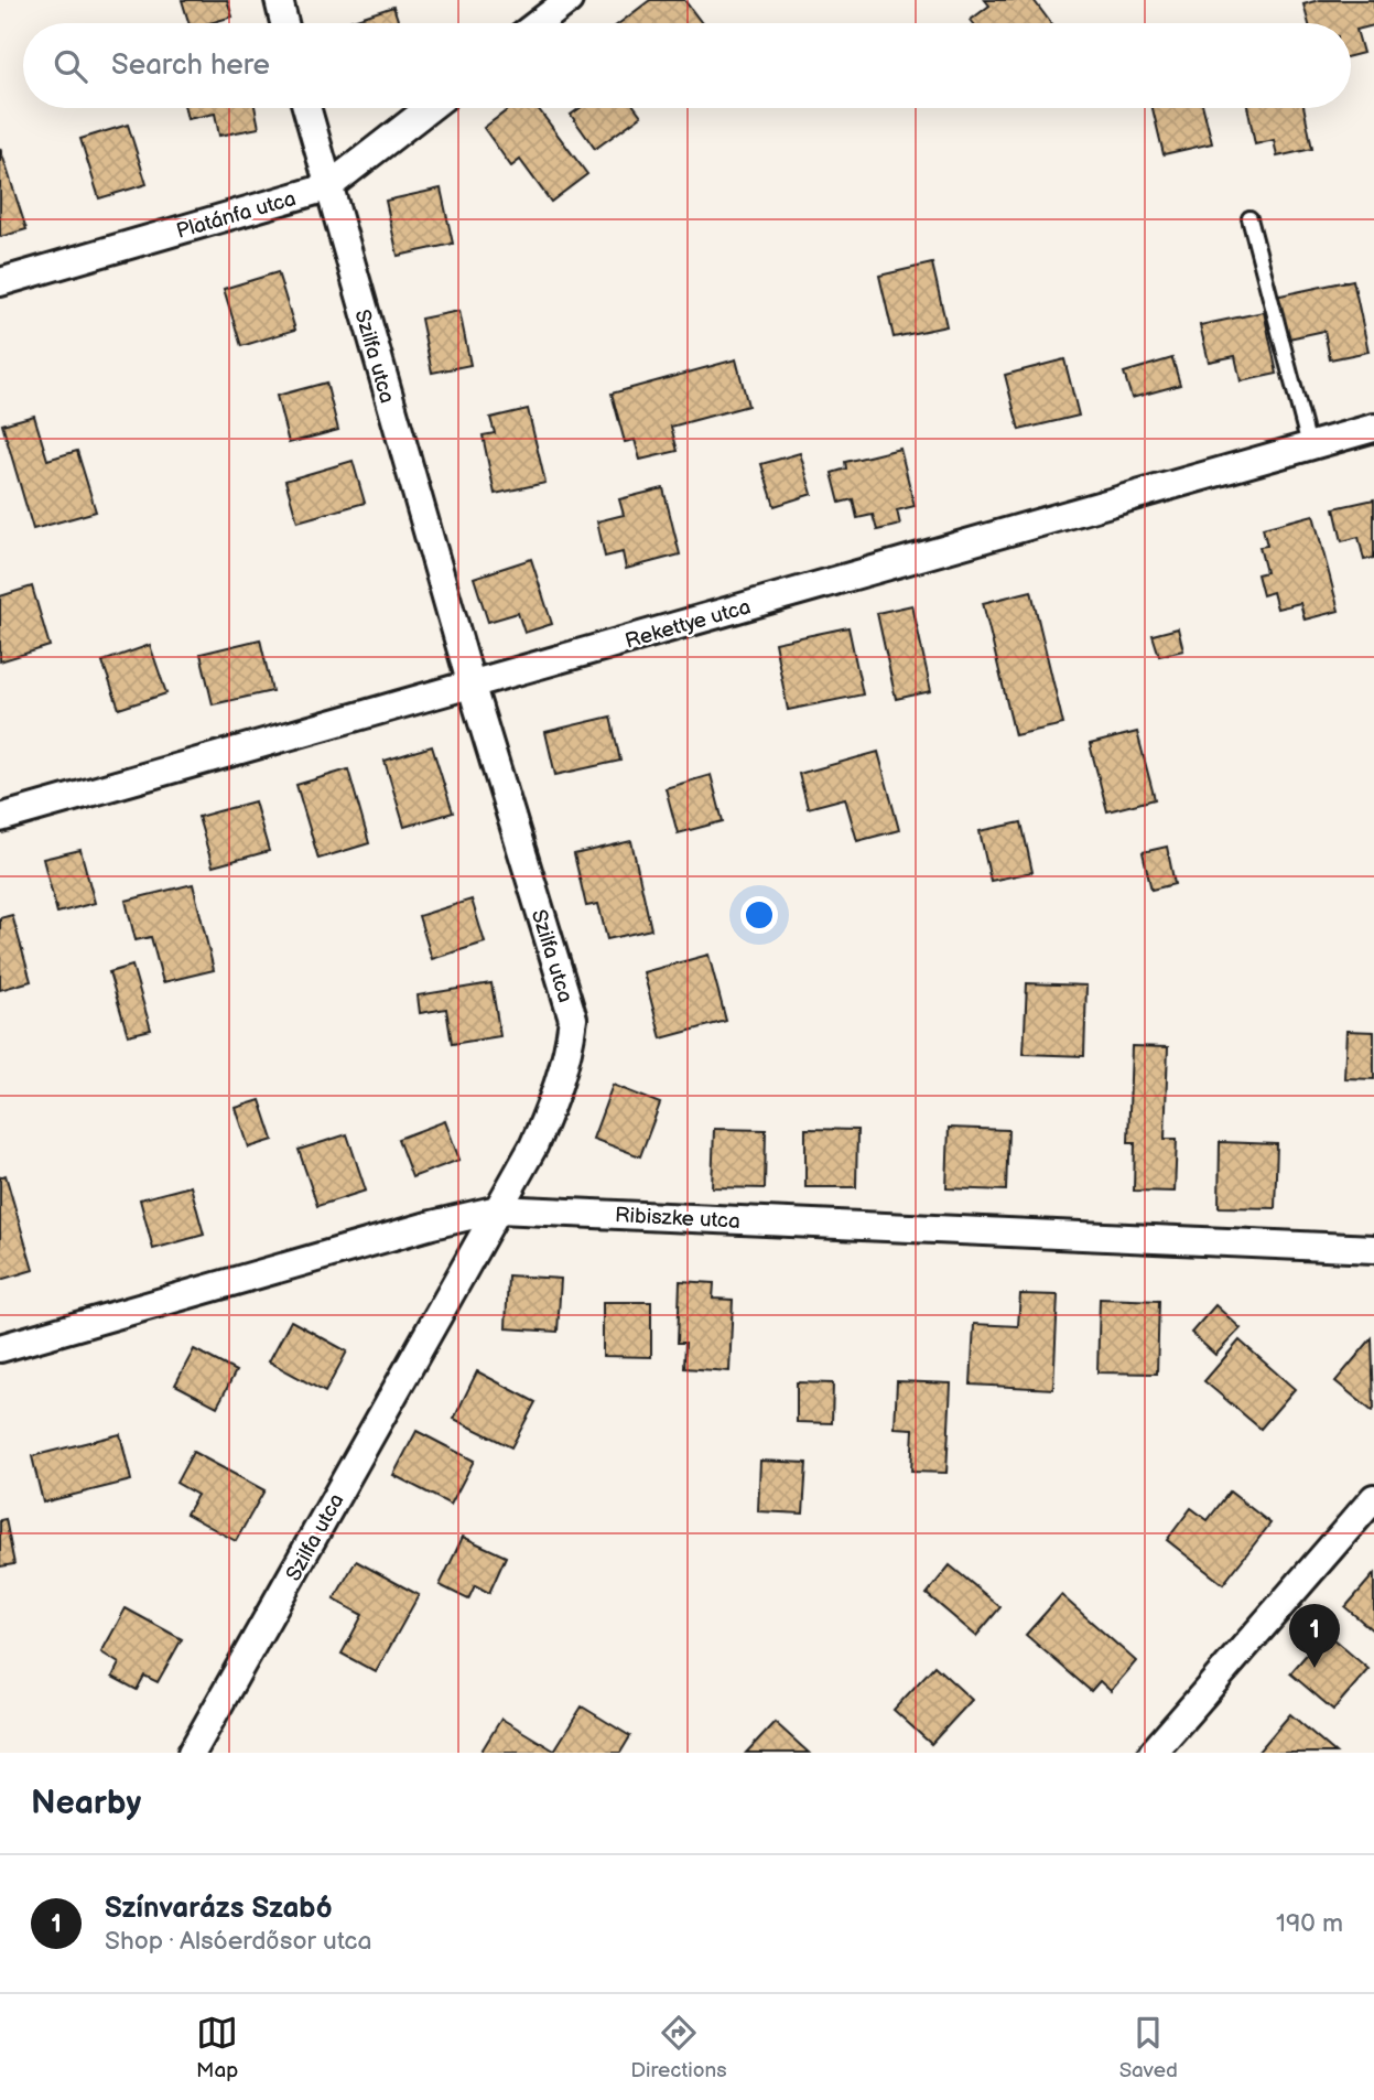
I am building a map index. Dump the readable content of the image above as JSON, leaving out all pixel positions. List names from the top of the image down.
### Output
{
  "streets": {
    "street": [
      "Platánfa utca",
      "Szilfa utca",
      "Rekettye utca",
      "Ribiszke utca"
    ]
  },
  "crossings": [
    ["Platánfa utca", "Szilfa utca"],
    ["Szilfa utca", "Rekettye utca"],
    ["Szilfa utca", "Ribiszke utca"]
  ],
  "page": {
    "search": "Search here",
    "pins": "1",
    "heading": "Nearby",
    "list": [
      {
        "mark": "1",
        "name": "Színvarázs Szabó",
        "note": "Shop · Alsóerdősor utca",
        "value": "190 m"
      }
    ],
    "nav": ["Map", "Directions", "Saved"]
  }
}
